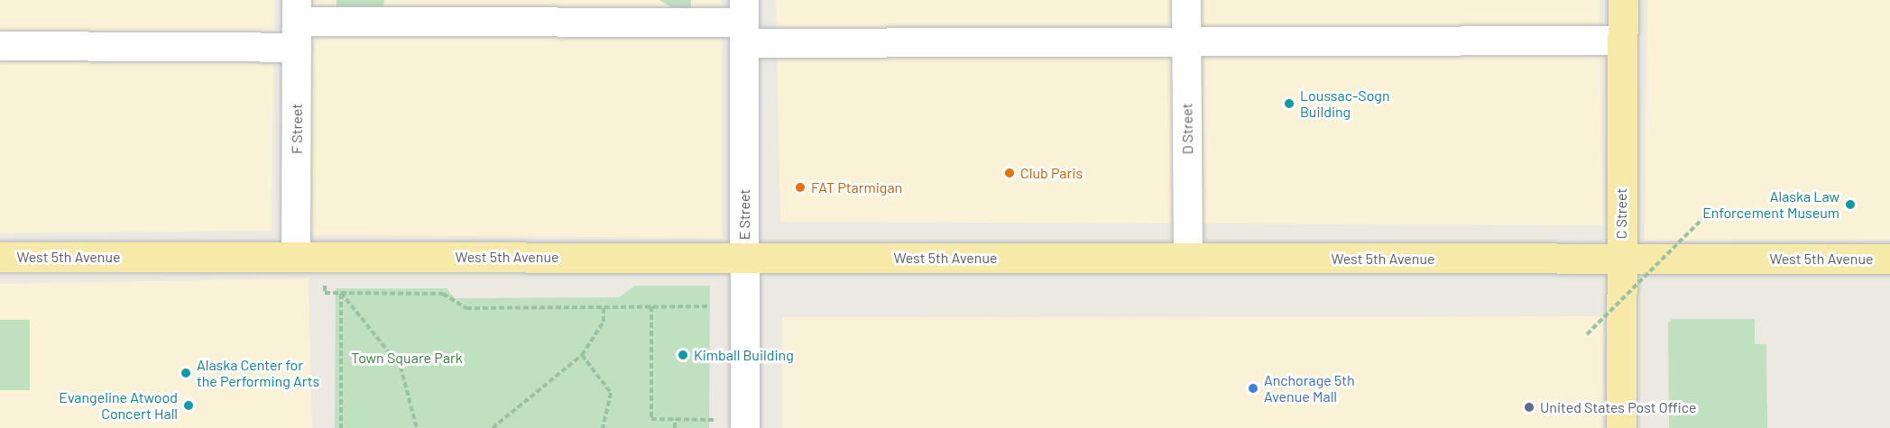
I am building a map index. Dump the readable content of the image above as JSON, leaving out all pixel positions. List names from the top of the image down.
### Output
{
  "streets": {
    "main road": ["C Street", "West 5th Avenue"],
    "street": ["F Street", "D Street", "E Street"]
  },
  "crossings": [
    ["F Street", "West 5th Avenue"],
    ["D Street", "West 5th Avenue"],
    ["C Street", "West 5th Avenue"],
    ["E Street", "West 5th Avenue"]
  ],
  "parks": ["Town Square Park"],
  "places": [
    "Loussac-Sogn Building",
    "Club Paris",
    "FAT Ptarmigan",
    "Alaska Law Enforcement Museum",
    "Kimball Building",
    "Alaska Center for the Performing Arts",
    "Anchorage 5th Avenue Mall",
    "Evangeline Atwood Concert Hall",
    "United States Post Office"
  ]
}
